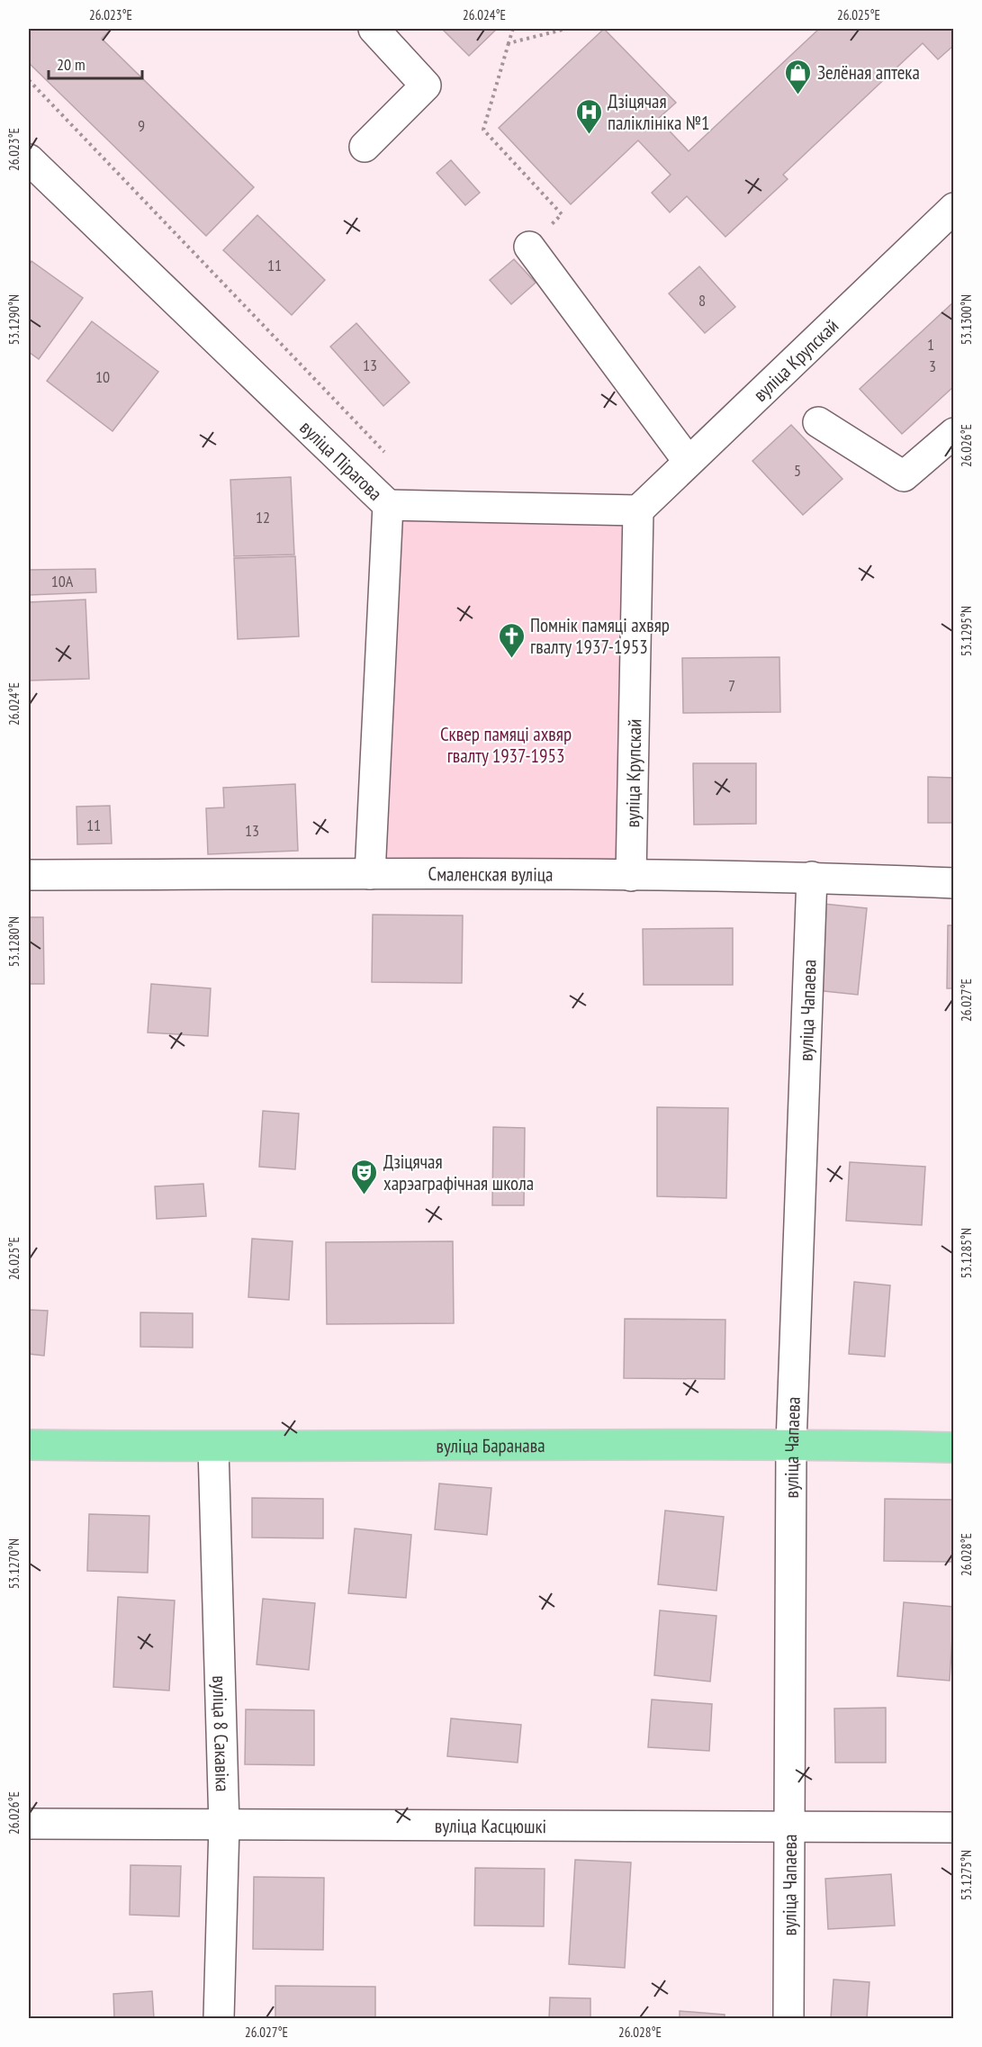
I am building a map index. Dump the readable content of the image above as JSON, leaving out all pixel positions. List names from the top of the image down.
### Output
{
  "streets": {
    "main road": ["вуліца Баранава"],
    "street": [
      "вуліца Крупскай",
      "вуліца Пірагова",
      "Смаленская вуліца",
      "вуліца Чапаева",
      "вуліца 8 Сакавіка",
      "вуліца Касцюшкі"
    ]
  },
  "crossings": [
    ["вуліца Крупскай", "Смаленская вуліца"],
    ["вуліца Пірагова", "Смаленская вуліца"],
    ["Смаленская вуліца", "вуліца Чапаева"],
    ["вуліца Чапаева", "вуліца Баранава"],
    ["вуліца Чапаева", "вуліца Касцюшкі"],
    ["вуліца Баранава", "вуліца 8 Сакавіка"],
    ["вуліца 8 Сакавіка", "вуліца Касцюшкі"]
  ],
  "parks": ["Сквер памяці ахвяр гвалту 1937-1953"],
  "places": {
    "shop": ["Зелёная аптека"],
    "hospital": ["Дзіцячая паліклініка №1"],
    "church": ["Помнік памяці ахвяр гвалту 1937-1953"],
    "theatre": ["Дзіцячая харэаграфічная школа"]
  },
  "house_numbers": [
    "9",
    "11",
    "8",
    "1",
    "13",
    "3",
    "10",
    "5",
    "12",
    "10А",
    "7",
    "11",
    "13"
  ],
  "scale_bar": "20 m",
  "coordinates": [
    "26.023°E",
    "26.024°E",
    "26.025°E",
    "53.1290°N",
    "53.1300°N",
    "26.026°E",
    "53.1295°N",
    "53.1280°N",
    "26.027°E",
    "53.1285°N",
    "26.028°E",
    "53.1270°N",
    "53.1275°N"
  ]
}
